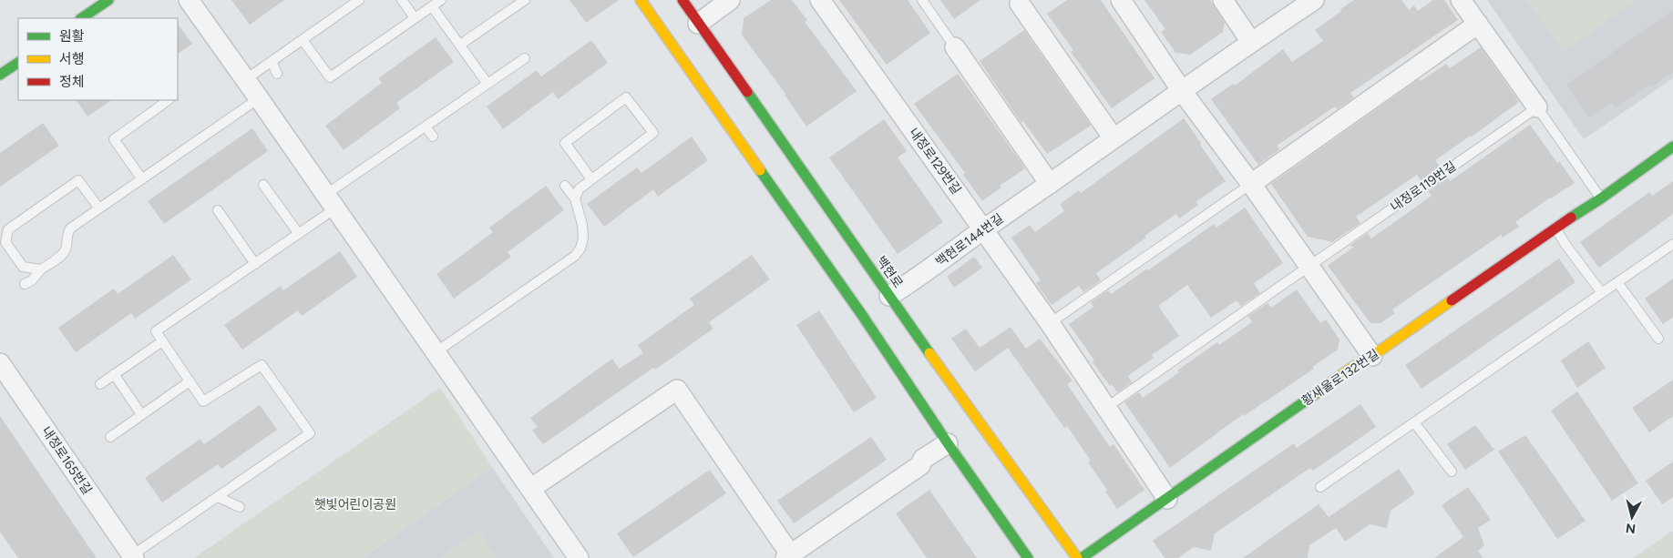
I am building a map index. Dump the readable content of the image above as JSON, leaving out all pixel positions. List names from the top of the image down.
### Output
{
  "streets": {
    "main road": ["백현로", "황새울로132번길"],
    "street": ["내정로129번길", "백현로144번길", "내정로165번길"],
    "lane": ["내정로119번길"]
  },
  "crossings": [
    ["내정로129번길", "백현로144번길"],
    ["내정로129번길", "황새울로132번길"],
    ["백현로144번길", "백현로"]
  ],
  "parks": ["햇빛어린이공원"],
  "legend": ["원활", "서행", "정체"],
  "north": "bottom"
}
